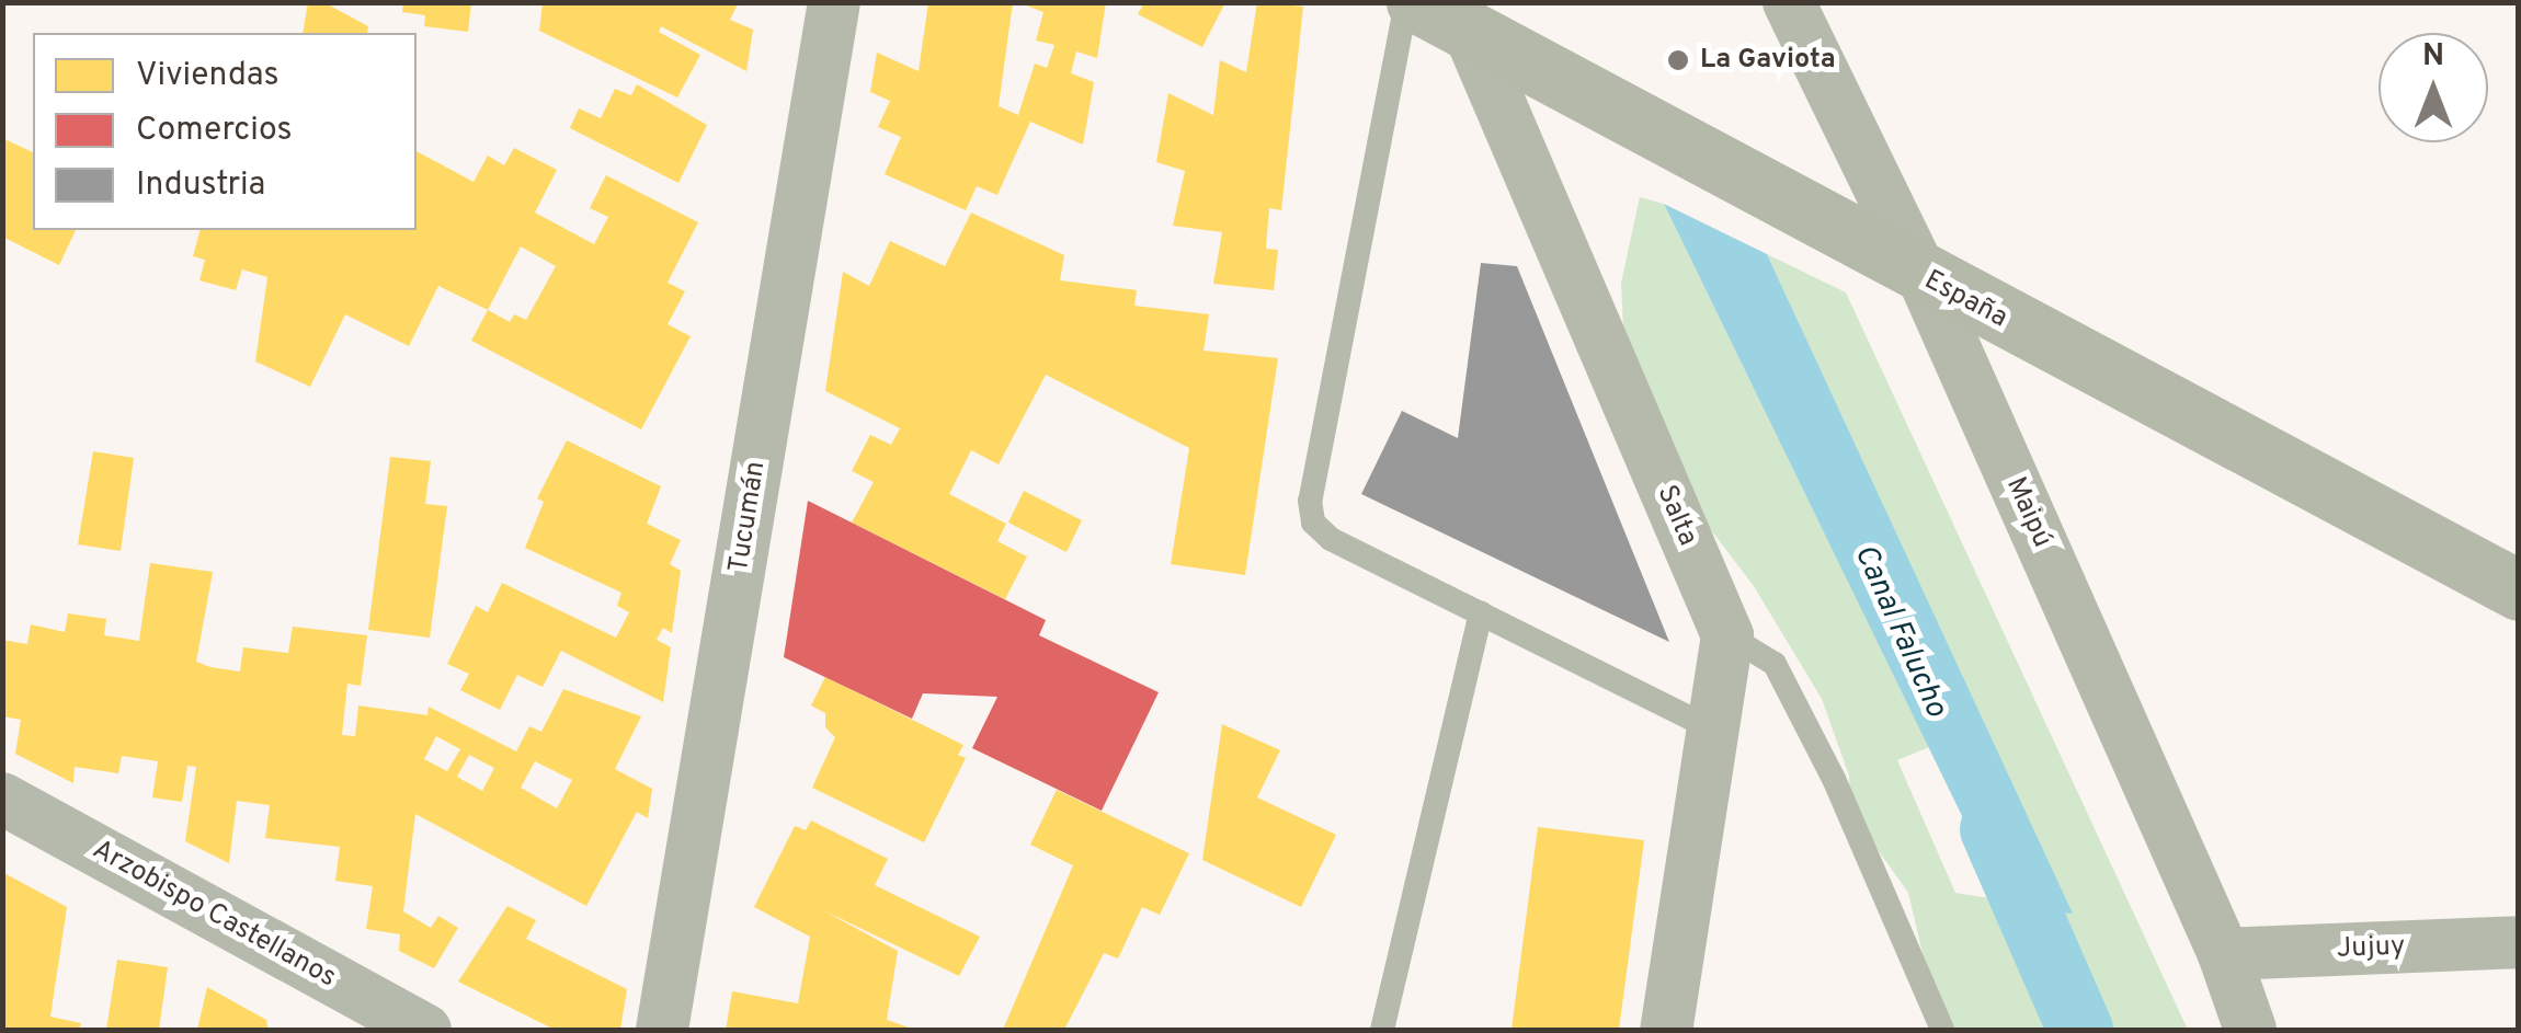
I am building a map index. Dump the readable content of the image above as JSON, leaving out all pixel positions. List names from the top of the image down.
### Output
{
  "streets": {
    "street": [
      "España",
      "Maipú",
      "Salta",
      "Tucumán",
      "Arzobispo Castellanos",
      "Jujuy"
    ]
  },
  "crossings": [
    ["España", "Maipú"],
    ["España", "Salta"],
    ["Maipú", "Jujuy"]
  ],
  "water": ["Canal Falucho"],
  "places": ["La Gaviota"],
  "legend": ["Viviendas", "Comercios", "Industria"],
  "north": "top"
}
